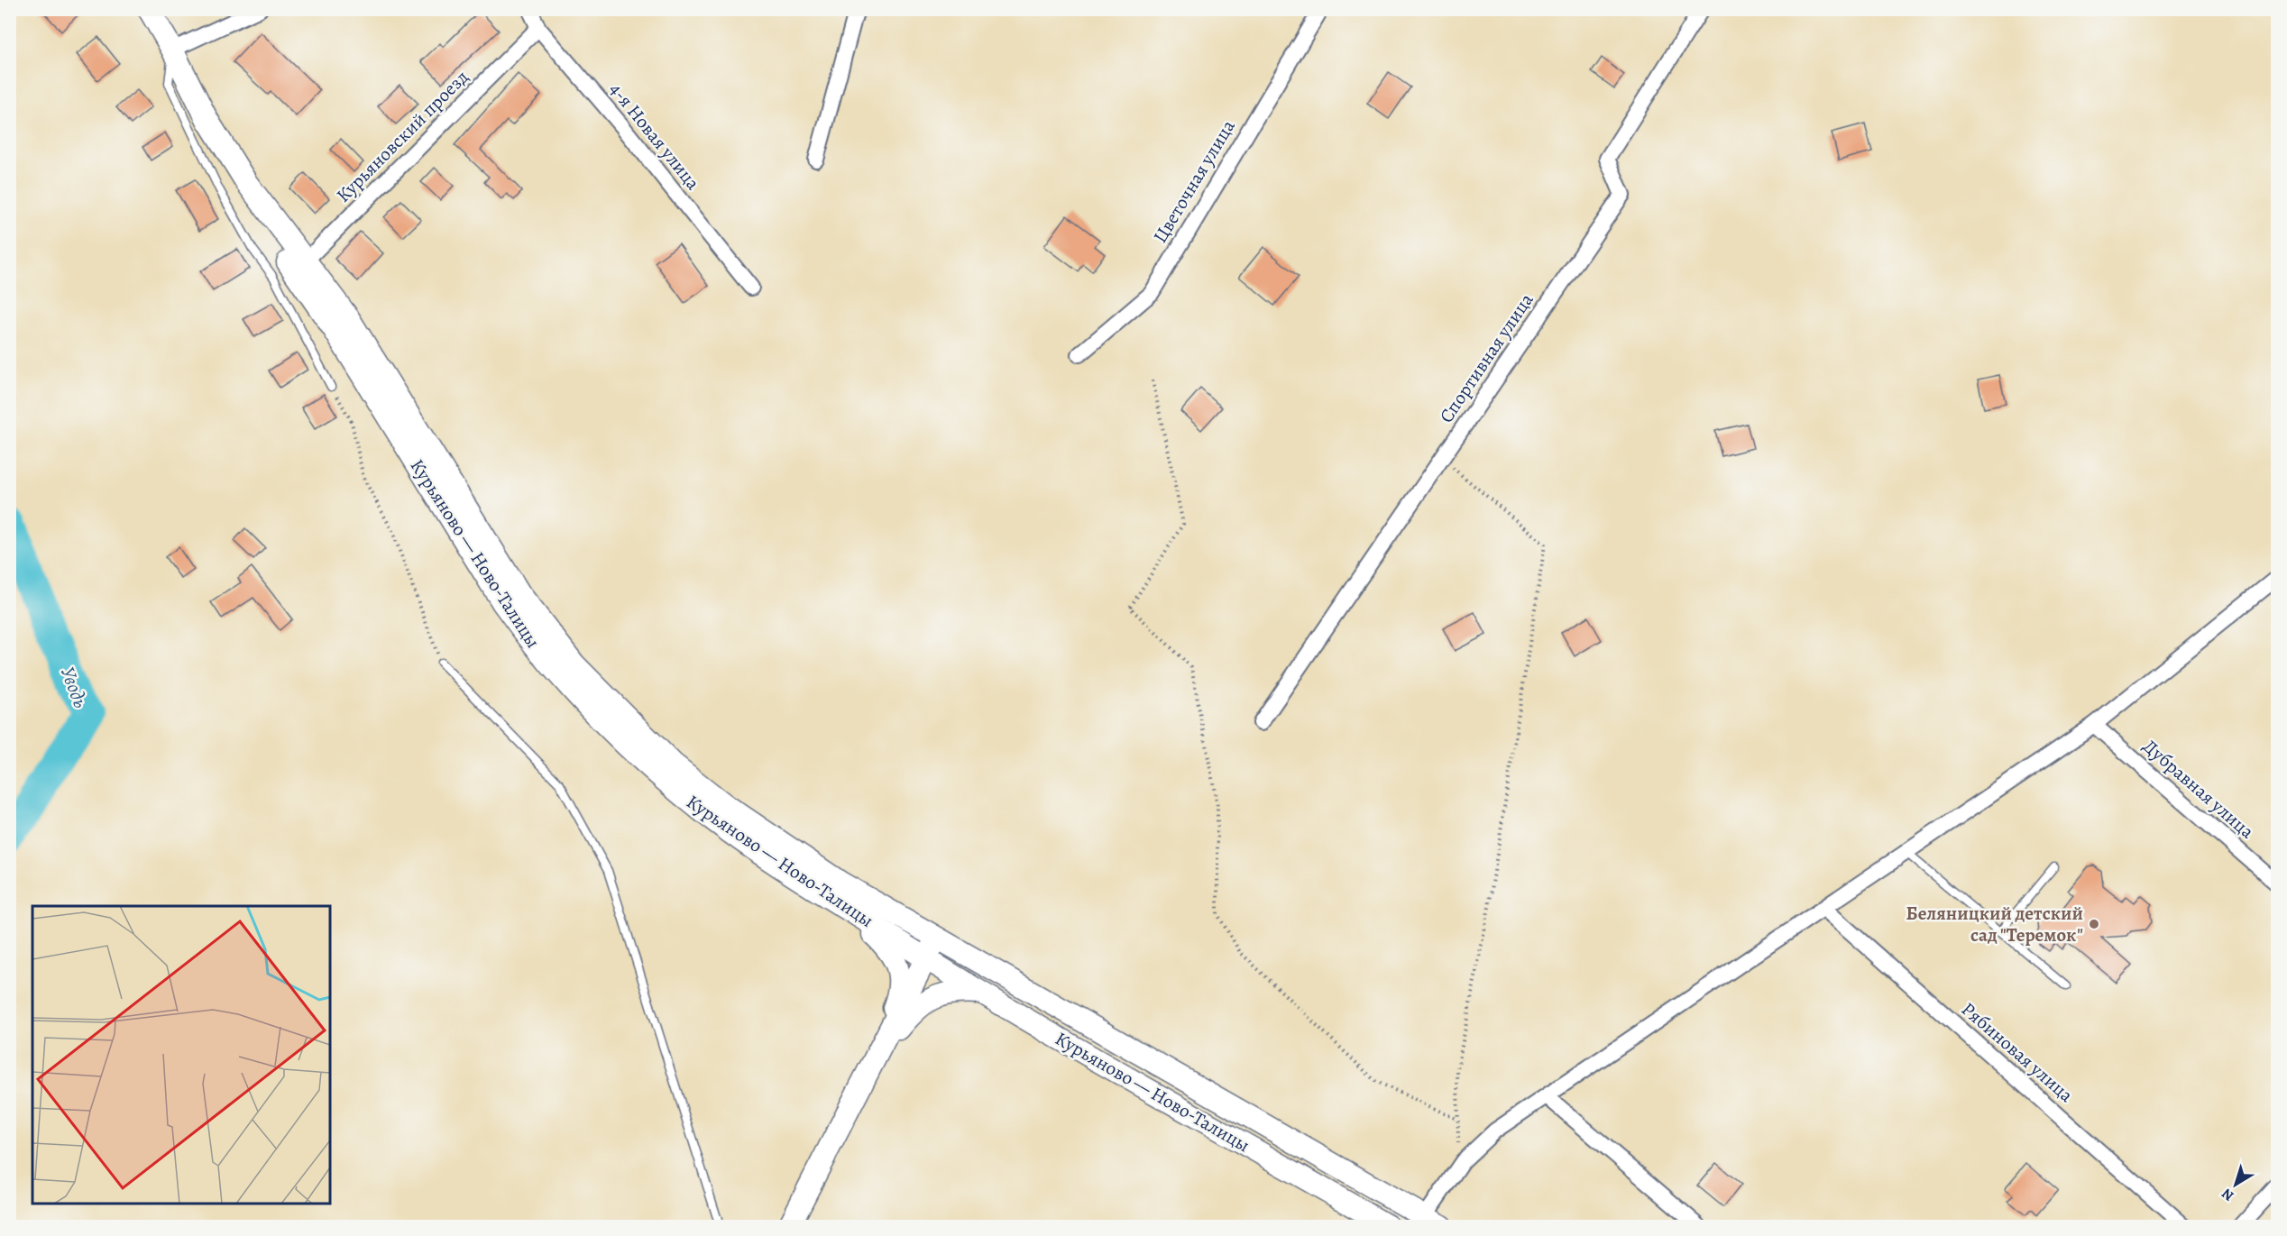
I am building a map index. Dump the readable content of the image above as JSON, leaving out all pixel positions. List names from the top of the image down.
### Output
{
  "streets": {
    "main road": ["Курьяново — Ново-Талицы"],
    "street": [
      "Курьяновский проезд",
      "4-я Новая улица",
      "Цветочная улица",
      "Спортивная улица",
      "Дубравная улица",
      "Рябиновая улица"
    ]
  },
  "crossings": [
    ["Курьяновский проезд", "4-я Новая улица"],
    ["Курьяновский проезд", "Курьяново — Ново-Талицы"]
  ],
  "water": ["Уводь"],
  "places": ["Беляницкий детский сад \"Теремок\""],
  "north": "bottom left"
}
